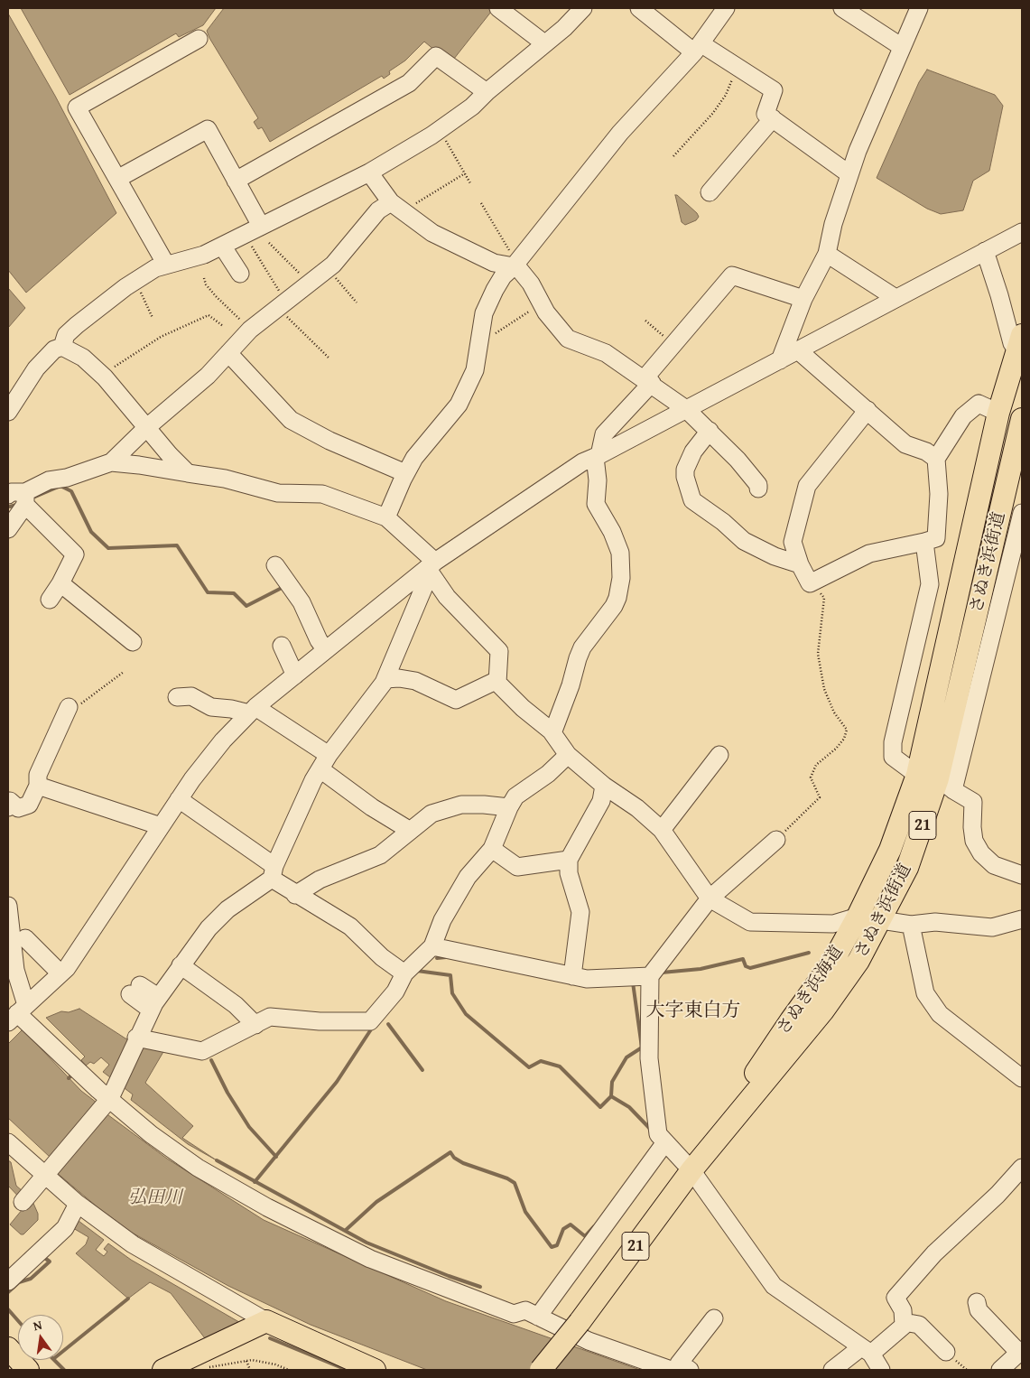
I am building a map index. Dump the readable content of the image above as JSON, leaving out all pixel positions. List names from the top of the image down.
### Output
{
  "streets": {
    "main road": ["さぬき浜街道", "21", "さぬき浜海道"]
  },
  "crossings": [
    ["さぬき浜街道", "さぬき浜海道"]
  ],
  "districts": ["大字東白方"],
  "water": ["弘田川"],
  "north": "top"
}
